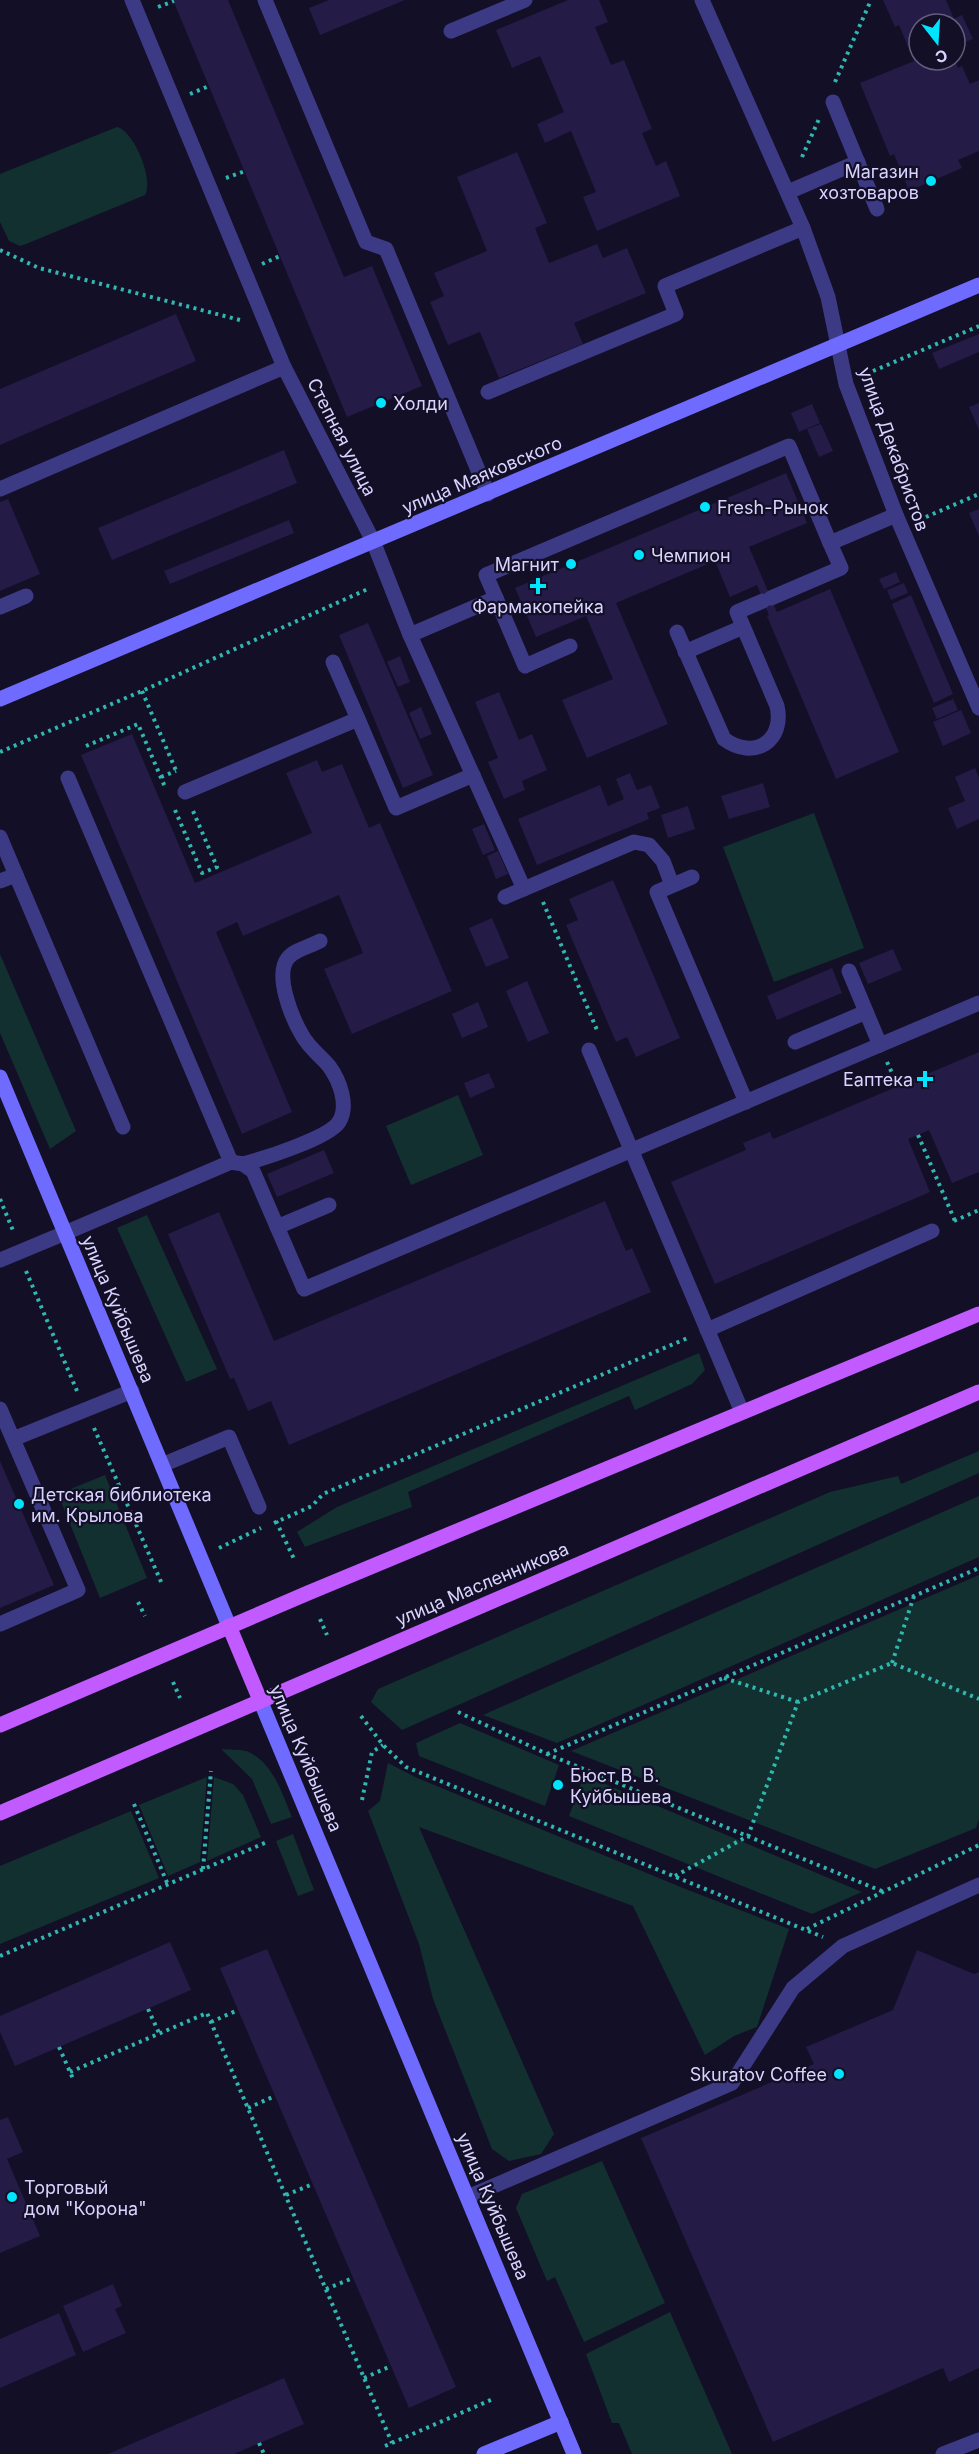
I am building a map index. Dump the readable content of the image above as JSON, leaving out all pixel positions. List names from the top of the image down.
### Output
{
  "streets": {
    "main road": ["улица Маяковского", "улица Куйбышева", "улица Масленникова"],
    "street": ["Степная улица", "улица Декабристов"]
  },
  "crossings": [
    ["Степная улица", "улица Маяковского"],
    ["улица Декабристов", "улица Маяковского"],
    ["улица Куйбышева", "улица Масленникова"]
  ],
  "places": {
    "other": [
      "Магазин хозтоваров",
      "Холди",
      "Fresh-Рынок",
      "Чемпион",
      "Магнит",
      "Детская библиотека им. Крылова",
      "Бюст В. В. Куйбышева",
      "Skuratov Coffee",
      "Торговый дом \"Корона\""
    ],
    "health": ["Фармакопейка", "Еаптека"]
  },
  "north": "bottom"
}
